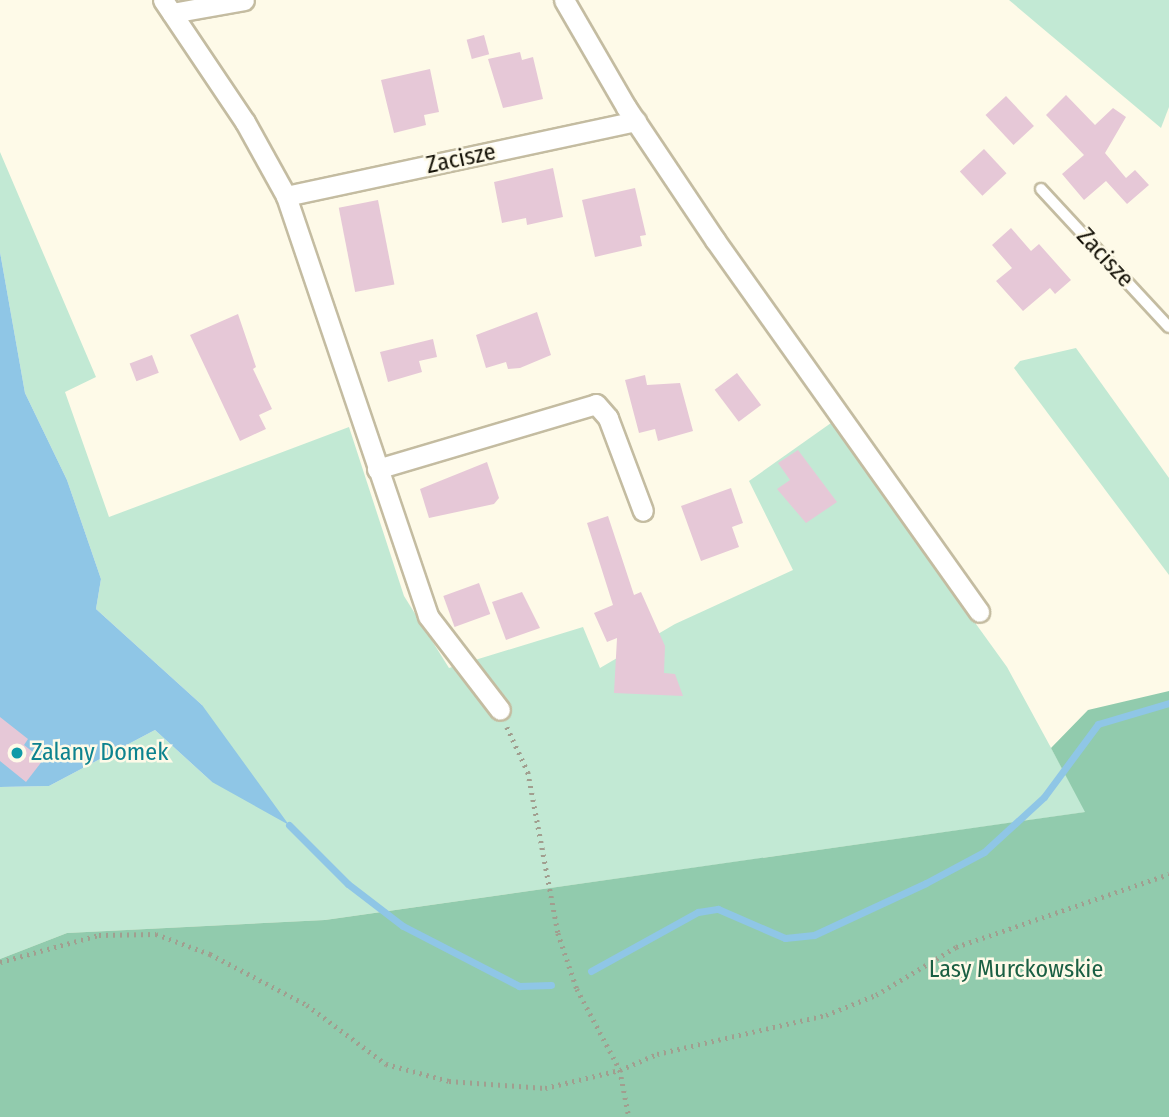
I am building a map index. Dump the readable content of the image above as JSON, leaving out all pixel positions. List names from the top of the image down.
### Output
{
  "streets": {
    "street": ["Zacisze"]
  },
  "parks": ["Lasy Murckowskie"],
  "places": ["Zalany Domek"]
}
